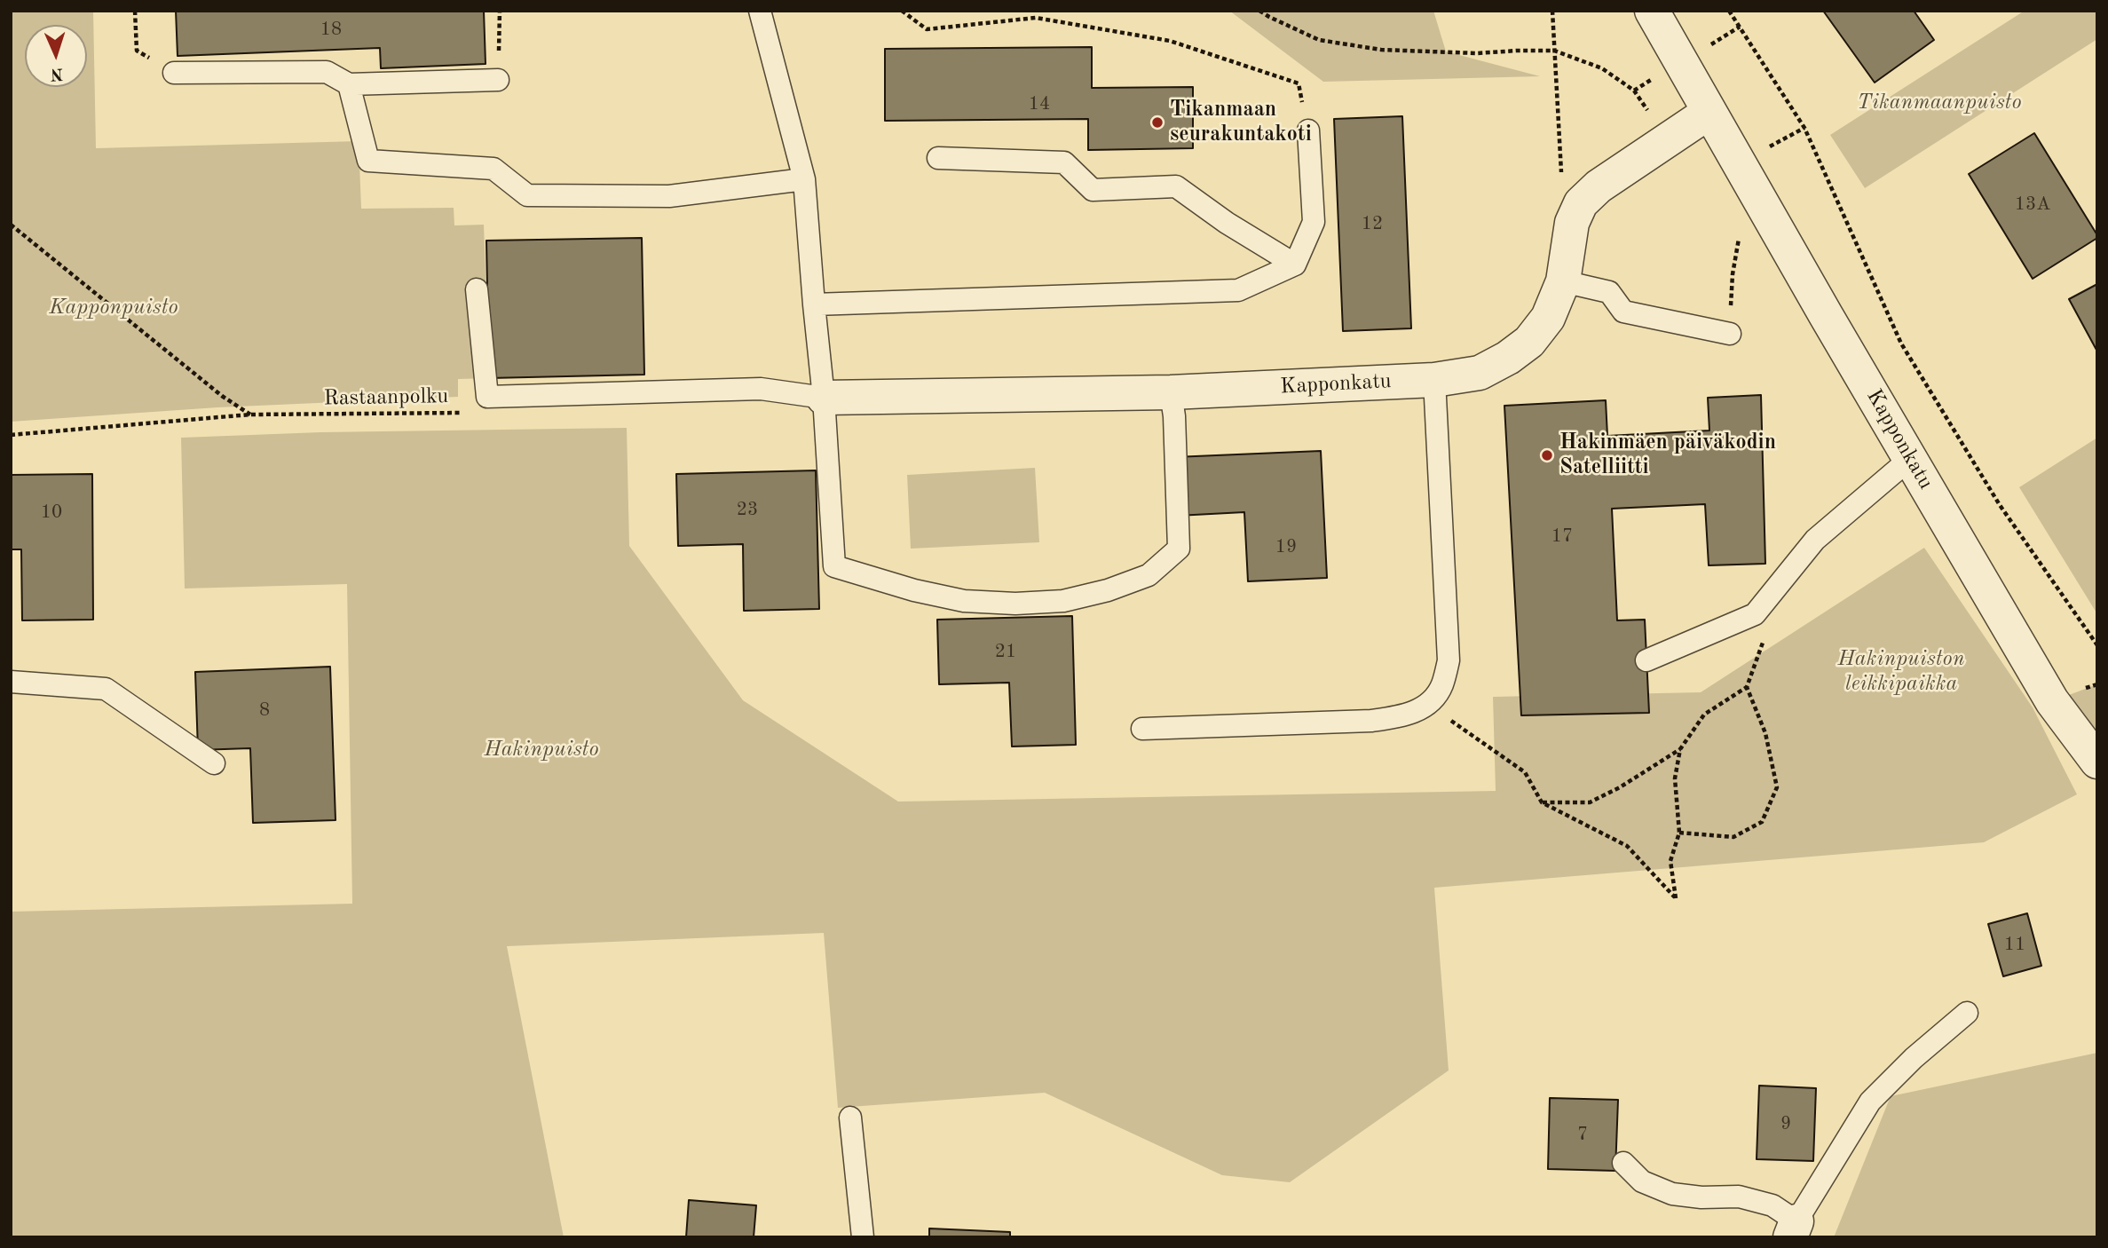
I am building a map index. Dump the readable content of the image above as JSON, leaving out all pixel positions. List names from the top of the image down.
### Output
{
  "streets": {
    "street": ["Kapponkatu"],
    "path": ["Rastaanpolku"]
  },
  "parks": [
    "Tikanmaanpuisto",
    "Kapponpuisto",
    "Hakinpuiston leikkipaikka",
    "Hakinpuisto"
  ],
  "places": ["Tikanmaan seurakuntakoti", "Hakinmäen päiväkodin Satelliitti"],
  "house_numbers": [
    "18",
    "14",
    "13A",
    "12",
    "23",
    "10",
    "17",
    "19",
    "21",
    "8",
    "11",
    "9",
    "7"
  ],
  "north": "bottom"
}
